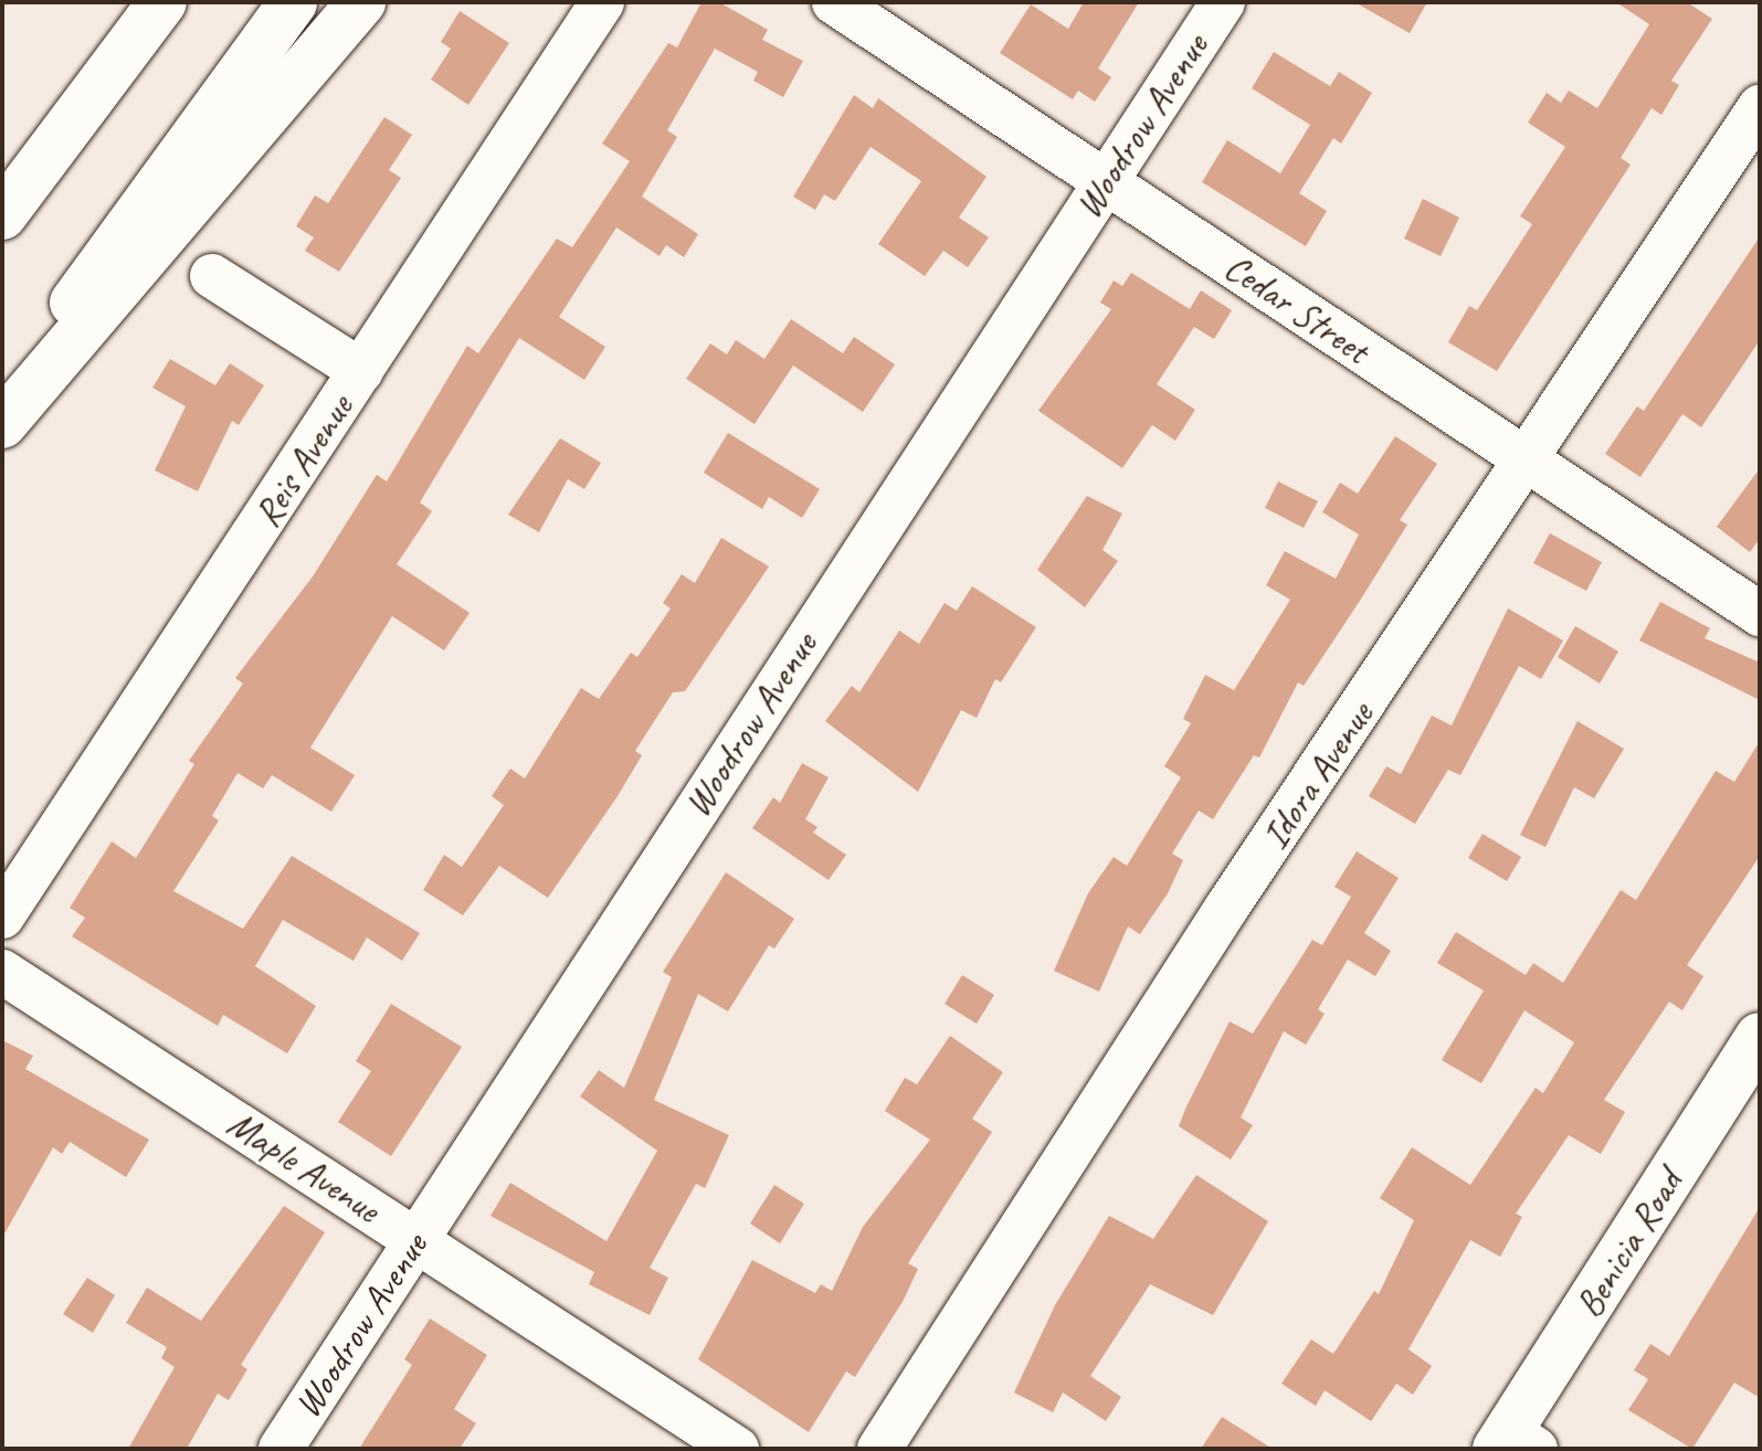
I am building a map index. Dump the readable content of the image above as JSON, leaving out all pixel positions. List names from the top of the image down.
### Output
{
  "streets": {
    "main road": ["Benicia Road"],
    "street": [
      "Woodrow Avenue",
      "Cedar Street",
      "Reis Avenue",
      "Idora Avenue",
      "Maple Avenue"
    ]
  },
  "crossings": [
    ["Woodrow Avenue", "Cedar Street"],
    ["Woodrow Avenue", "Maple Avenue"],
    ["Cedar Street", "Idora Avenue"]
  ]
}
